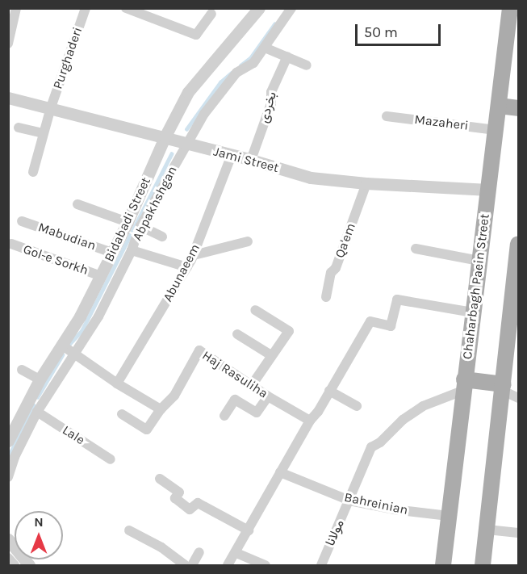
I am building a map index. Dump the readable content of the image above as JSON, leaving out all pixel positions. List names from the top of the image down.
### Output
{
  "streets": {
    "main road": ["Chaharbagh Paein Street"],
    "street": [
      "Purghaderi",
      "بخردی",
      "Mazaheri",
      "Jami Street",
      "Abpakhshgan",
      "Bidabadi Street",
      "Mabudian",
      "Qa'em",
      "Gol-e Sorkh",
      "Abunaeem",
      "Haj Rasuliha",
      "Lale",
      "Bahreinian",
      "مولانا"
    ]
  },
  "crossings": [
    ["Purghaderi", "Jami Street"],
    ["بخردی", "Jami Street"],
    ["Mazaheri", "Chaharbagh Paein Street"],
    ["Jami Street", "Abpakhshgan"],
    ["Jami Street", "Bidabadi Street"],
    ["Jami Street", "Qa'em"],
    ["Jami Street", "Abunaeem"],
    ["Jami Street", "Chaharbagh Paein Street"],
    ["Abpakhshgan", "Lale"],
    ["Bidabadi Street", "Mabudian"],
    ["Bidabadi Street", "Gol-e Sorkh"],
    ["Chaharbagh Paein Street", "Bahreinian"],
    ["Chaharbagh Paein Street", "مولانا"],
    ["Bahreinian", "مولانا"]
  ],
  "scale_bar": "50 m",
  "north": "top"
}
